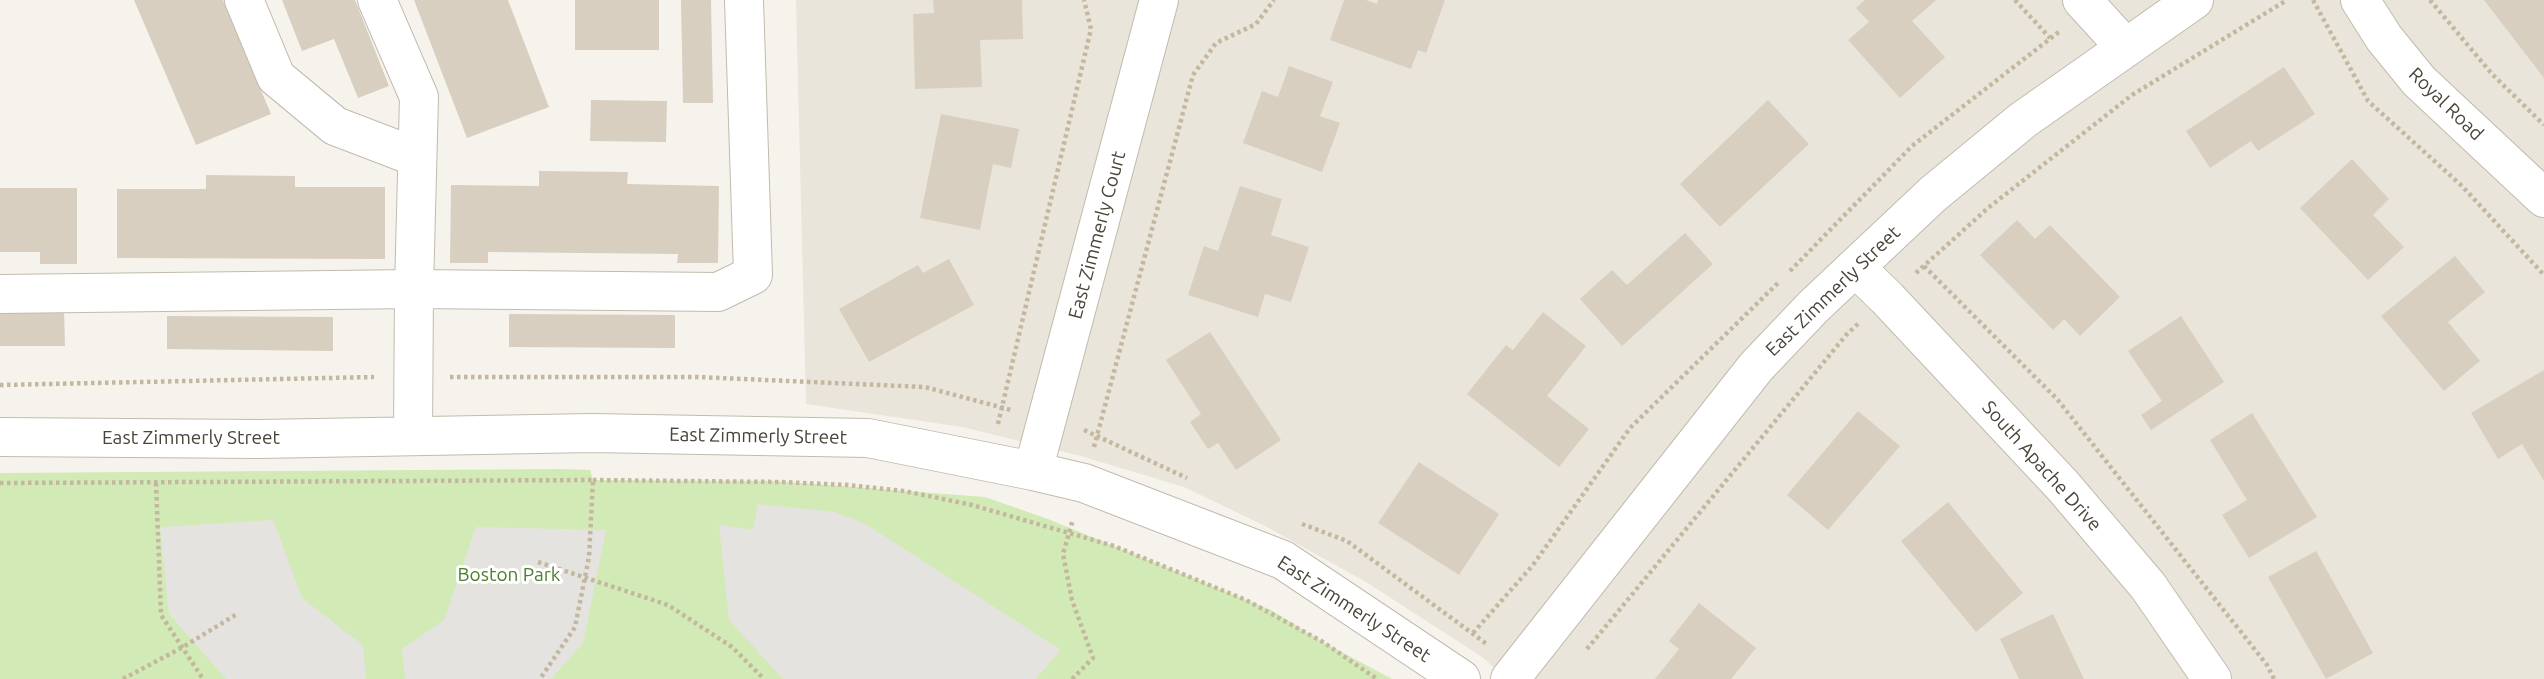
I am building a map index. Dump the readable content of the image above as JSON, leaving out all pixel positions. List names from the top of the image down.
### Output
{
  "streets": {
    "street": [
      "Royal Road",
      "East Zimmerly Court",
      "East Zimmerly Street",
      "South Apache Drive"
    ]
  },
  "crossings": [
    ["East Zimmerly Court", "East Zimmerly Street"],
    ["East Zimmerly Street", "South Apache Drive"]
  ],
  "parks": ["Boston Park"]
}
